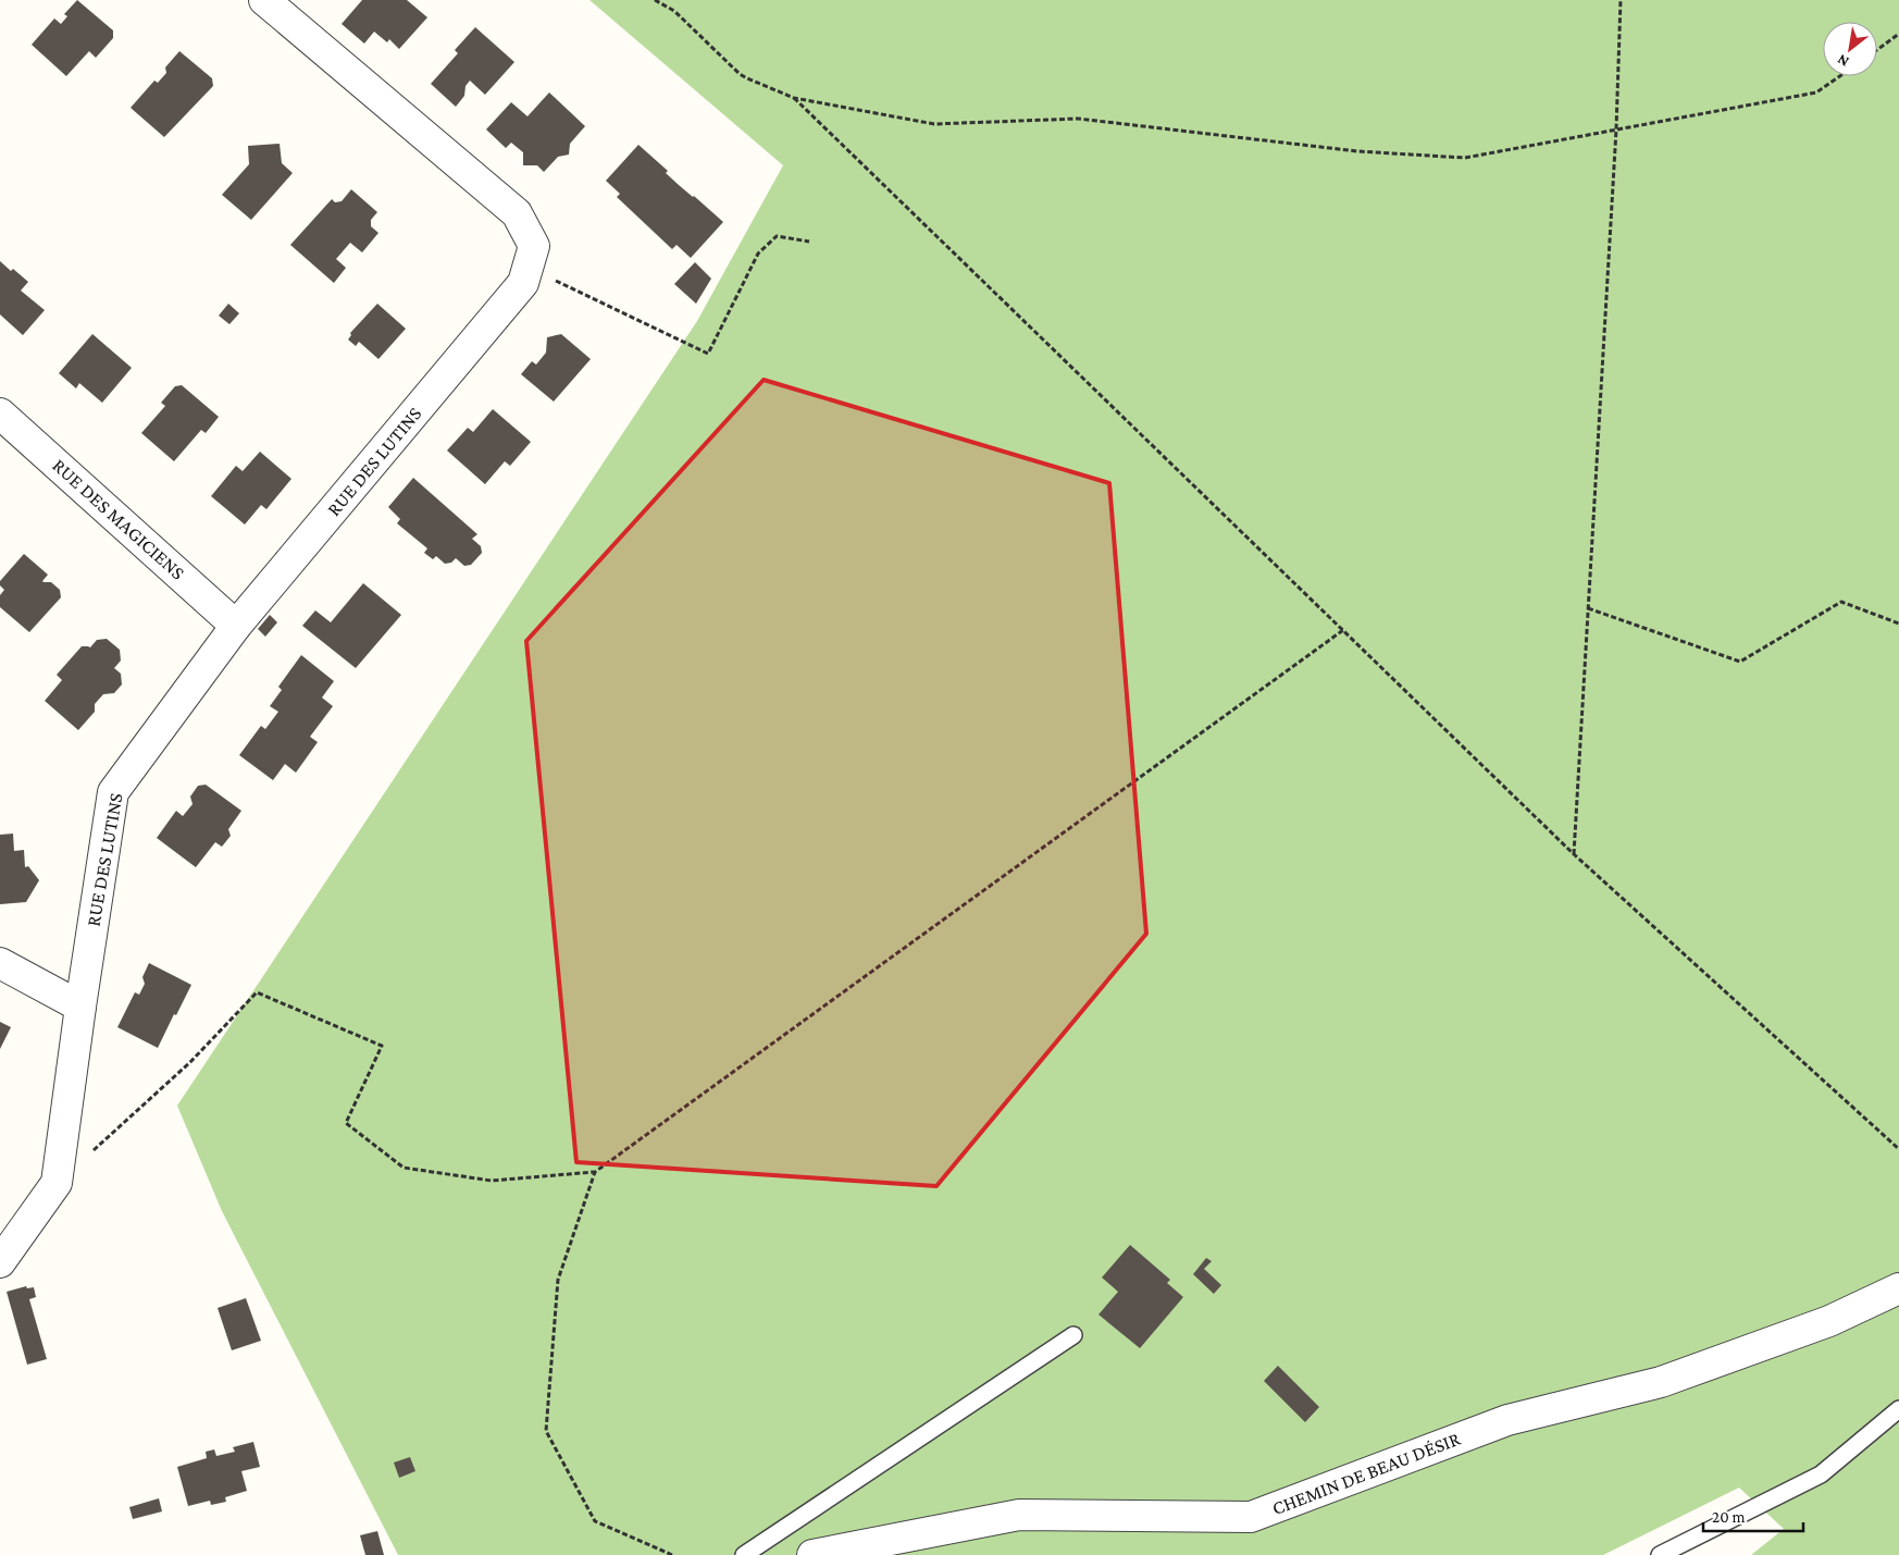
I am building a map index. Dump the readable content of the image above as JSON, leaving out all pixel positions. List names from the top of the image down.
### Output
{
  "streets": {
    "street": ["RUE DES LUTINS", "RUE DES MAGICIENS", "CHEMIN DE BEAU DÉSIR"]
  },
  "crossings": [
    ["RUE DES LUTINS", "RUE DES MAGICIENS"]
  ],
  "scale_bar": "20 m",
  "north": "bottom left"
}
